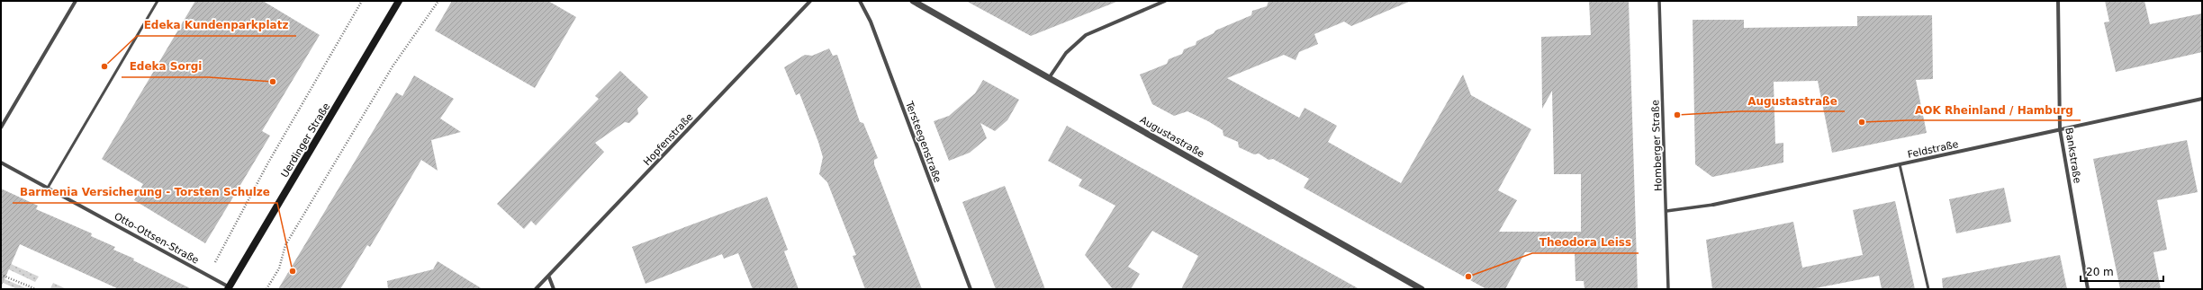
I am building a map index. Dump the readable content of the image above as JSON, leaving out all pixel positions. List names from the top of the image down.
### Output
{
  "streets": {
    "main road": ["Uerdinger Straße"],
    "street": [
      "Augustastraße",
      "Hopfenstraße",
      "Tersteegenstraße",
      "Homberger Straße",
      "Feldstraße",
      "Bankstraße",
      "Otto-Ottsen-Straße"
    ]
  },
  "crossings": [
    ["Uerdinger Straße", "Otto-Ottsen-Straße"],
    ["Homberger Straße", "Feldstraße"],
    ["Feldstraße", "Bankstraße"]
  ],
  "places": [
    "Edeka Kundenparkplatz",
    "Edeka Sorgi",
    "Augustastraße",
    "AOK Rheinland / Hamburg",
    "Barmenia Versicherung - Torsten Schulze",
    "Theodora Leiss"
  ],
  "scale_bar": "20 m"
}
